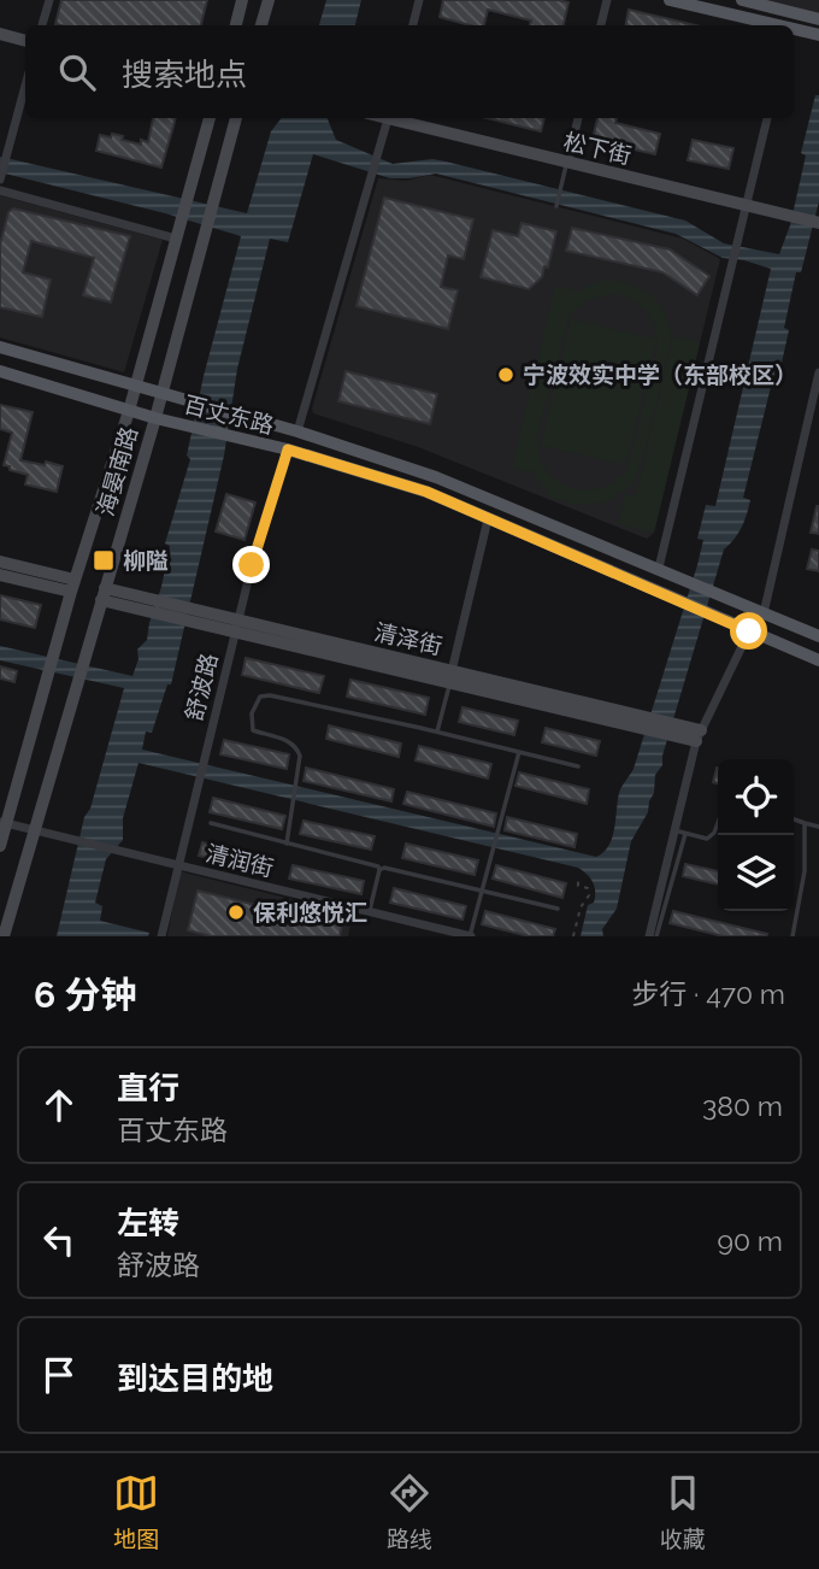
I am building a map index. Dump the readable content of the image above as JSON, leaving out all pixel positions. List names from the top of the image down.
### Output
{
  "streets": {
    "main road": [
      "松下街",
      "百丈东路",
      "海晏南路",
      "清泽街"
    ],
    "street": ["舒波路", "清润街"]
  },
  "crossings": [
    ["百丈东路", "海晏南路"],
    ["百丈东路", "舒波路"],
    ["海晏南路", "清泽街"],
    ["海晏南路", "清润街"],
    ["清泽街", "舒波路"],
    ["舒波路", "清润街"]
  ],
  "places": {
    "other": ["宁波效实中学（东部校区）", "保利悠悦汇"],
    "transit": ["柳隘"]
  },
  "page": {
    "search": "搜索地点",
    "heading": ["6 分钟", "步行 · 470 m"],
    "list": [
      ["直行", "百丈东路", "380 m"],
      ["左转", "舒波路", "90 m"],
      "到达目的地"
    ],
    "nav": ["地图", "路线", "收藏"]
  }
}
